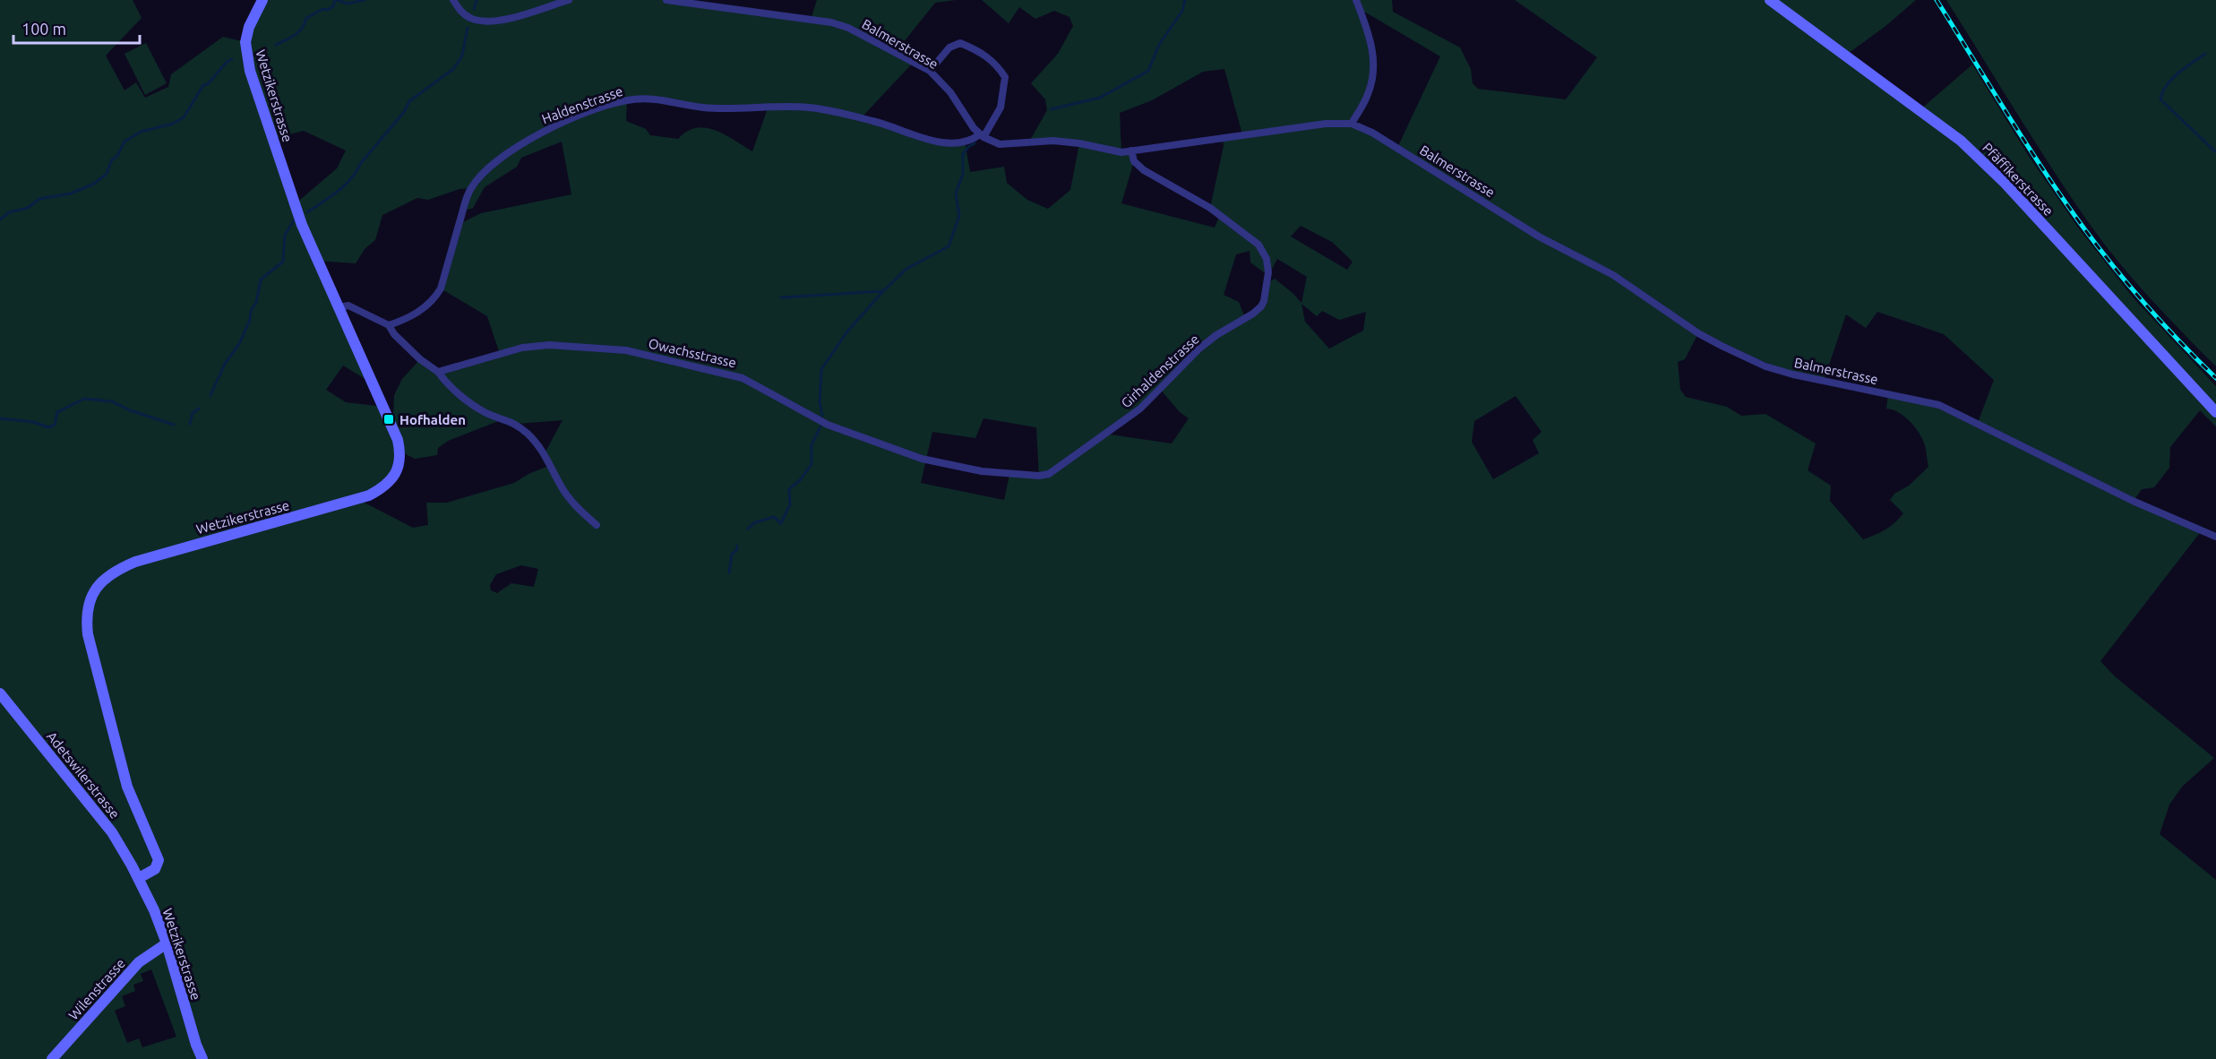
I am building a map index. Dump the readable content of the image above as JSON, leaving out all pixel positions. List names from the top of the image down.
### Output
{
  "streets": {
    "street": [
      "Balmerstrasse",
      "Wetzikerstrasse",
      "Haldenstrasse",
      "Pfäffikerstrasse",
      "Owachsstrasse",
      "Girhaldenstrasse",
      "Adetswilerstrasse",
      "Wilenstrasse"
    ]
  },
  "crossings": [
    ["Balmerstrasse", "Haldenstrasse"],
    ["Balmerstrasse", "Girhaldenstrasse"],
    ["Wetzikerstrasse", "Adetswilerstrasse"],
    ["Wetzikerstrasse", "Wilenstrasse"],
    ["Owachsstrasse", "Girhaldenstrasse"]
  ],
  "places": {
    "transit": ["Hofhalden"]
  },
  "scale_bar": "100 m"
}
